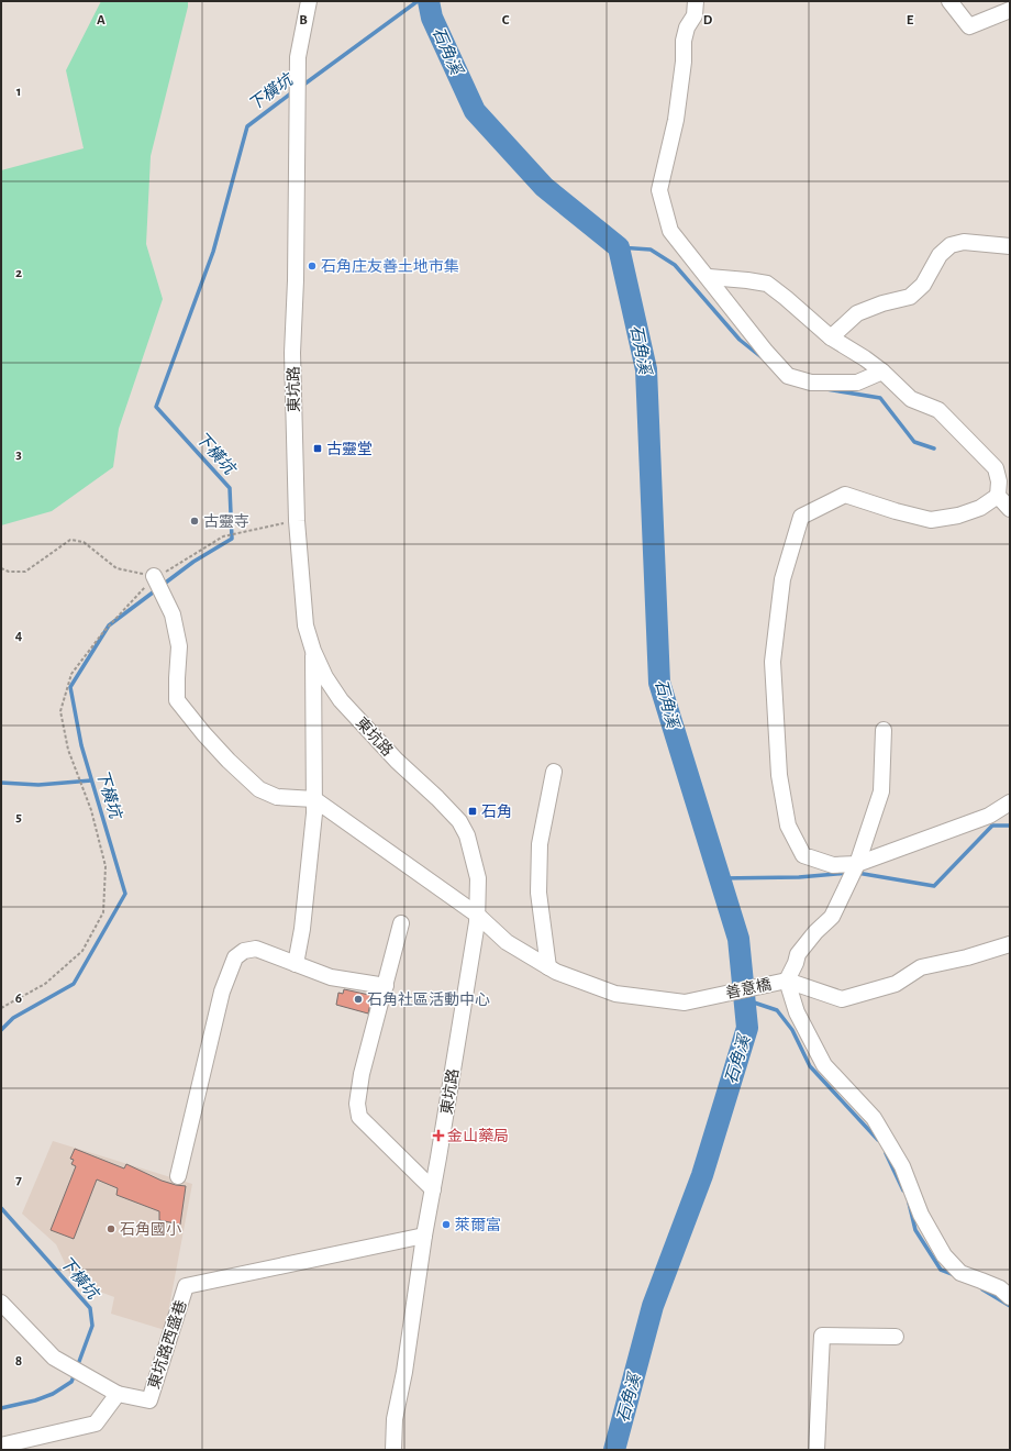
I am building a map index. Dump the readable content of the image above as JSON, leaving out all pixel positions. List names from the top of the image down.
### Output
{
  "streets": {
    "street": ["東坑路", "善意橋", "東坑路西盛巷"]
  },
  "crossings": [
    ["東坑路", "善意橋"],
    ["東坑路", "東坑路西盛巷"]
  ],
  "water": ["石角溪", "下橫坑"],
  "places": {
    "other": [
      "石角庄友善土地市集",
      "古靈寺",
      "石角社區活動中心",
      "萊爾富",
      "石角國小"
    ],
    "transit": ["古靈堂", "石角"],
    "health": ["金山藥局"]
  },
  "grid": {
    "columns": [
      "A",
      "B",
      "C",
      "D",
      "E"
    ],
    "rows": [
      "1",
      "2",
      "3",
      "4",
      "5",
      "6",
      "7",
      "8"
    ]
  }
}
